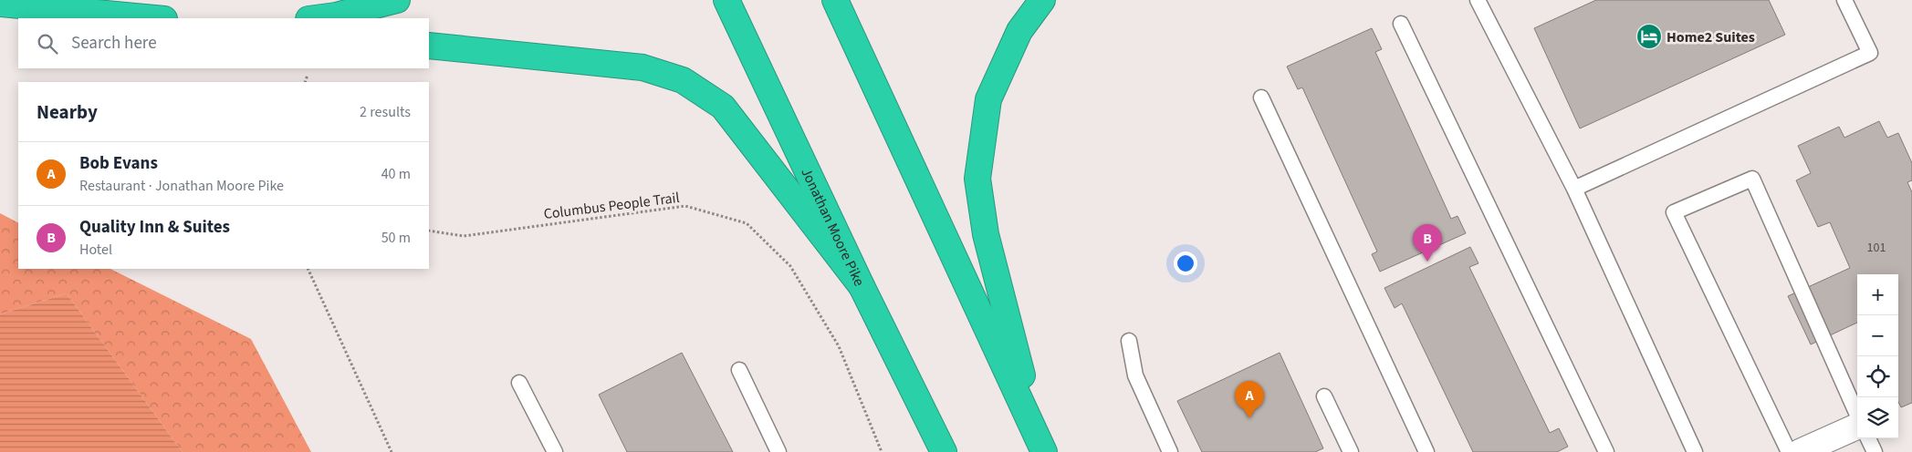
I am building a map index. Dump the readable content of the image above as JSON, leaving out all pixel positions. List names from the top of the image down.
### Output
{
  "streets": {
    "highway": ["Jonathan Moore Pike"],
    "path": ["Columbus People Trail"]
  },
  "places": {
    "hotel": ["Home2 Suites"]
  },
  "house_numbers": ["101"],
  "page": {
    "search": "Search here",
    "heading": ["Nearby", "2 results"],
    "list": [
      {
        "mark": "A",
        "name": "Bob Evans",
        "note": "Restaurant · Jonathan Moore Pike",
        "value": "40 m"
      },
      {
        "mark": "B",
        "name": "Quality Inn & Suites",
        "note": "Hotel",
        "value": "50 m"
      }
    ],
    "pins": ["B", "A"],
    "map_buttons": ["+", "−"]
  }
}
